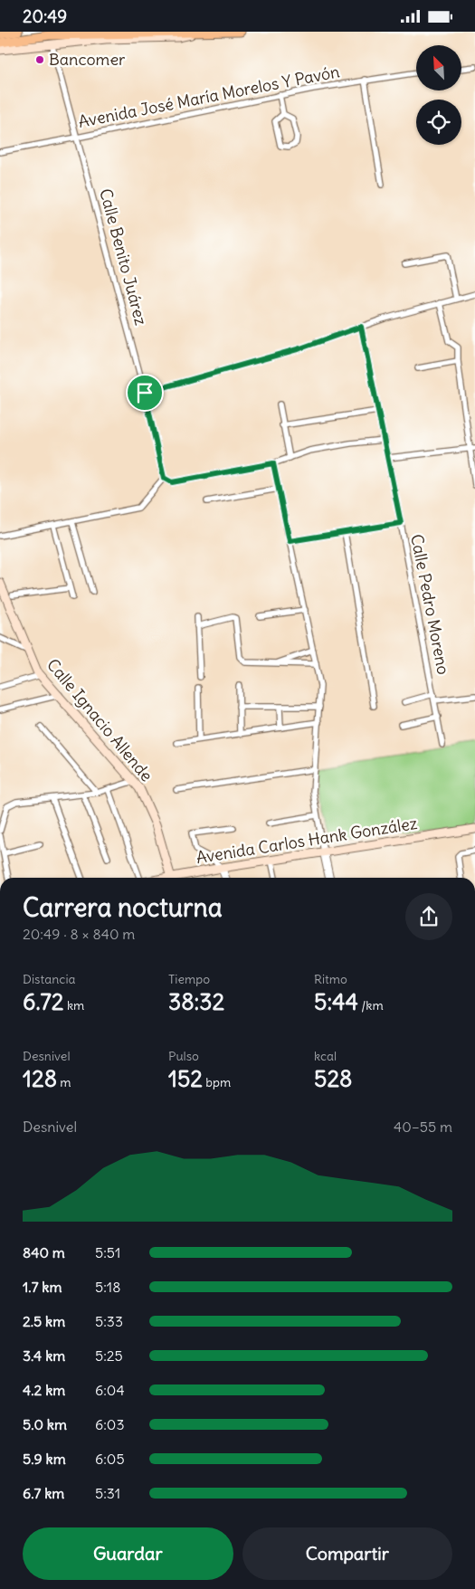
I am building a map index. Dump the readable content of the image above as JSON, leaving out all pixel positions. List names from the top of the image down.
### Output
{
  "streets": {
    "main road": ["Calle Ignacio Allende", "Avenida Carlos Hank González"],
    "street": ["Avenida José María Morelos Y Pavón", "Calle Benito Juárez", "Calle Pedro Moreno"]
  },
  "crossings": [
    ["Avenida José María Morelos Y Pavón", "Calle Benito Juárez"]
  ],
  "places": ["Bancomer"],
  "north": "top left",
  "page": {
    "status": "20:49",
    "heading": ["Carrera nocturna", "20:49 · 8 × 840 m"],
    "stats": [
      ["Distancia", "6.72 km"],
      ["Tiempo", "38:32"],
      ["Ritmo", "5:44 /km"],
      ["Desnivel", "128 m"],
      ["Pulso", "152 bpm"],
      ["kcal", "528"]
    ],
    "chart": ["Desnivel", "40–55 m"],
    "list": [
      {
        "name": "840 m",
        "note": "5:51"
      },
      {
        "name": "1.7 km",
        "note": "5:18"
      },
      {
        "name": "2.5 km",
        "note": "5:33"
      },
      {
        "name": "3.4 km",
        "note": "5:25"
      },
      {
        "name": "4.2 km",
        "note": "6:04"
      },
      {
        "name": "5.0 km",
        "note": "6:03"
      },
      {
        "name": "5.9 km",
        "note": "6:05"
      },
      {
        "name": "6.7 km",
        "note": "5:31"
      }
    ],
    "buttons": ["Guardar", "Compartir"]
  }
}
